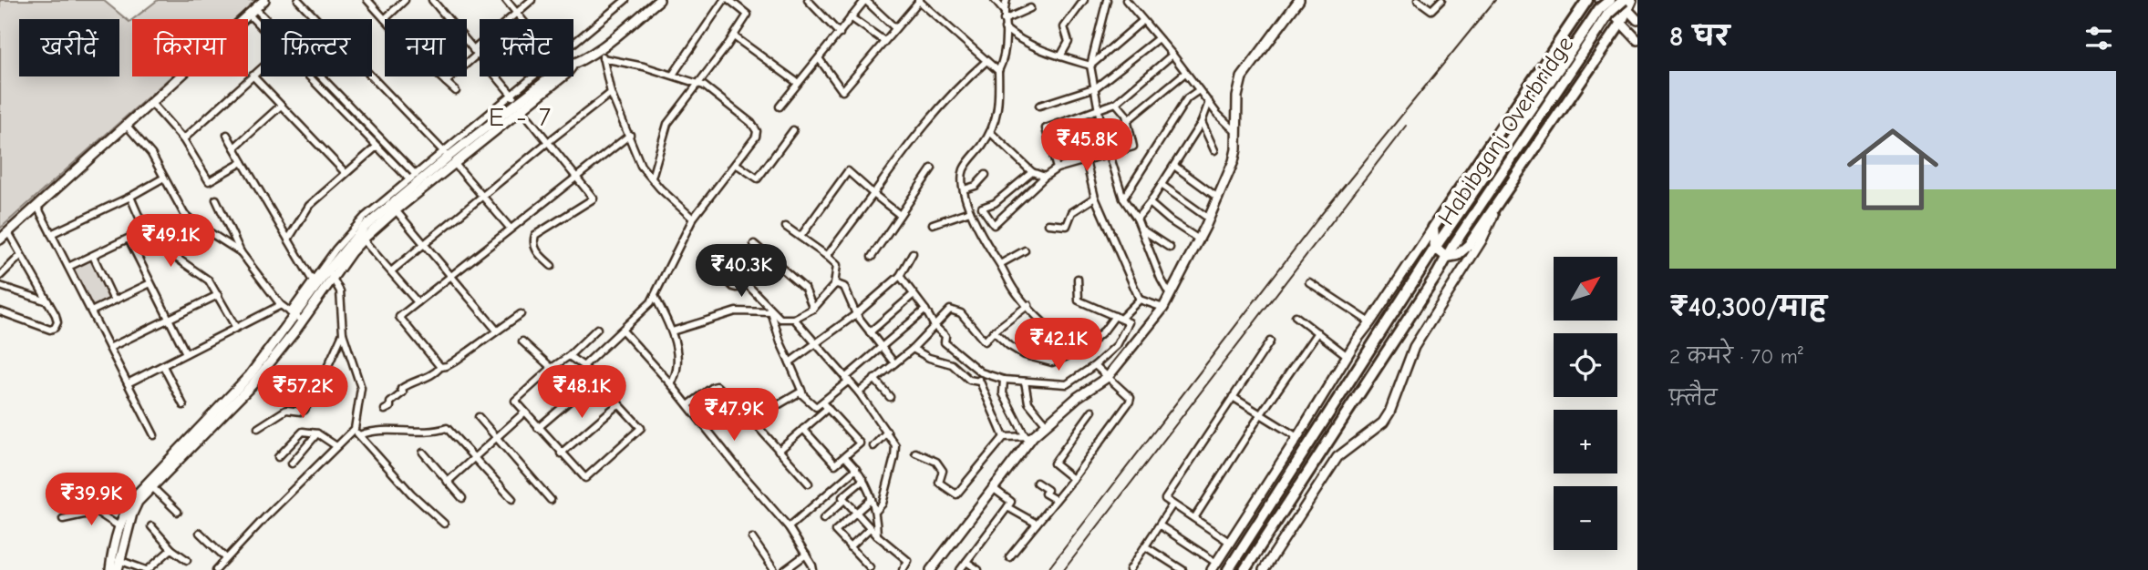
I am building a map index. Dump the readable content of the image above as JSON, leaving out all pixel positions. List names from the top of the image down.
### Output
{
  "streets": {
    "main road": ["Habibganj Overbridge"]
  },
  "districts": ["E - 7"],
  "north": "top right",
  "page": {
    "heading": "8 घर",
    "chip": [
      "खरीदें",
      "किराया",
      "फ़िल्टर",
      "नया",
      "फ़्लैट"
    ],
    "list": [
      {
        "name": "₹40,300/माह",
        "note": "2 कमरे · 70 m² · फ़्लैट"
      }
    ],
    "price": [
      "₹45.8K",
      "₹49.1K",
      "₹40.3K",
      "₹42.1K",
      "₹57.2K",
      "₹48.1K",
      "₹47.9K",
      "₹39.9K"
    ],
    "map_buttons": ["+", "−"]
  }
}
